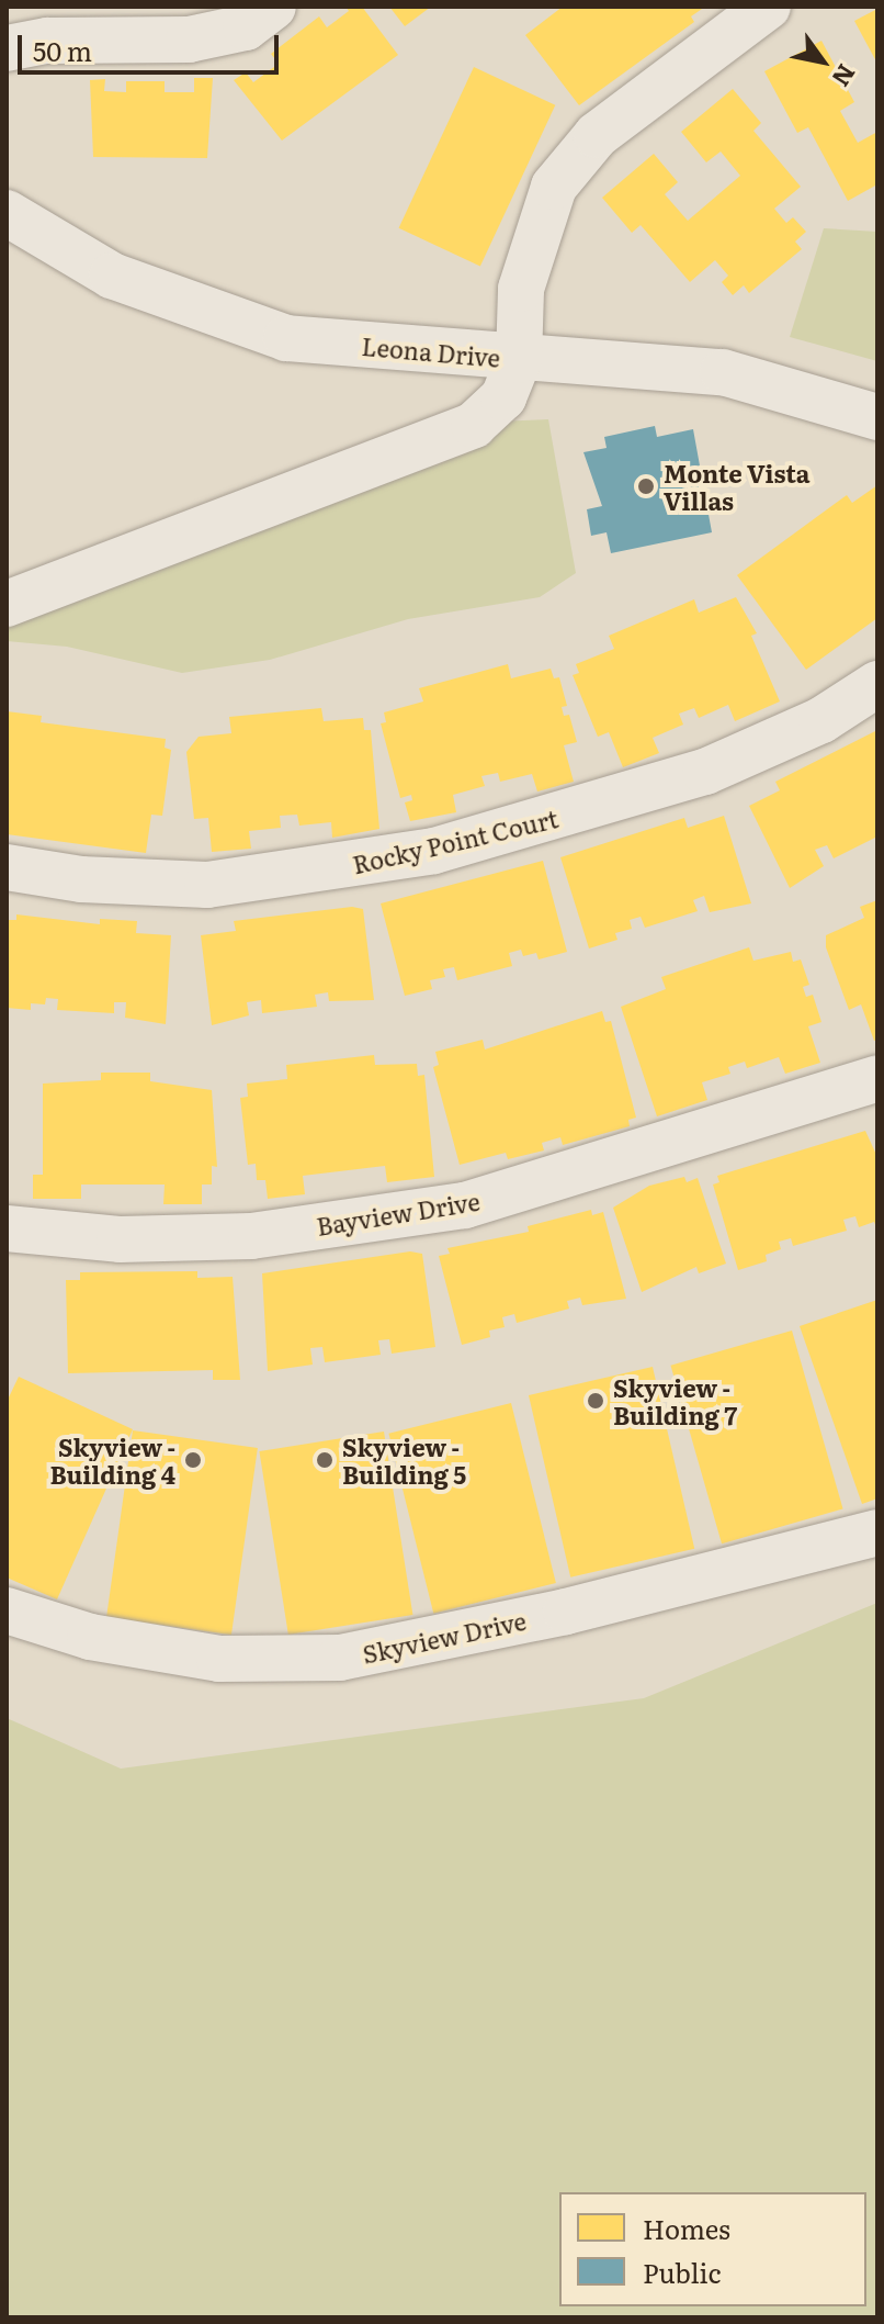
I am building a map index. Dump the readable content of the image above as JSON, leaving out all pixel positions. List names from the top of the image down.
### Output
{
  "streets": {
    "street": [
      "Leona Drive",
      "Rocky Point Court",
      "Bayview Drive",
      "Skyview Drive"
    ]
  },
  "places": [
    "Monte Vista Villas",
    "Skyview - Building 7",
    "Skyview - Building 4",
    "Skyview - Building 5"
  ],
  "legend": ["Homes", "Public"],
  "scale_bar": "50 m",
  "north": "bottom right"
}
